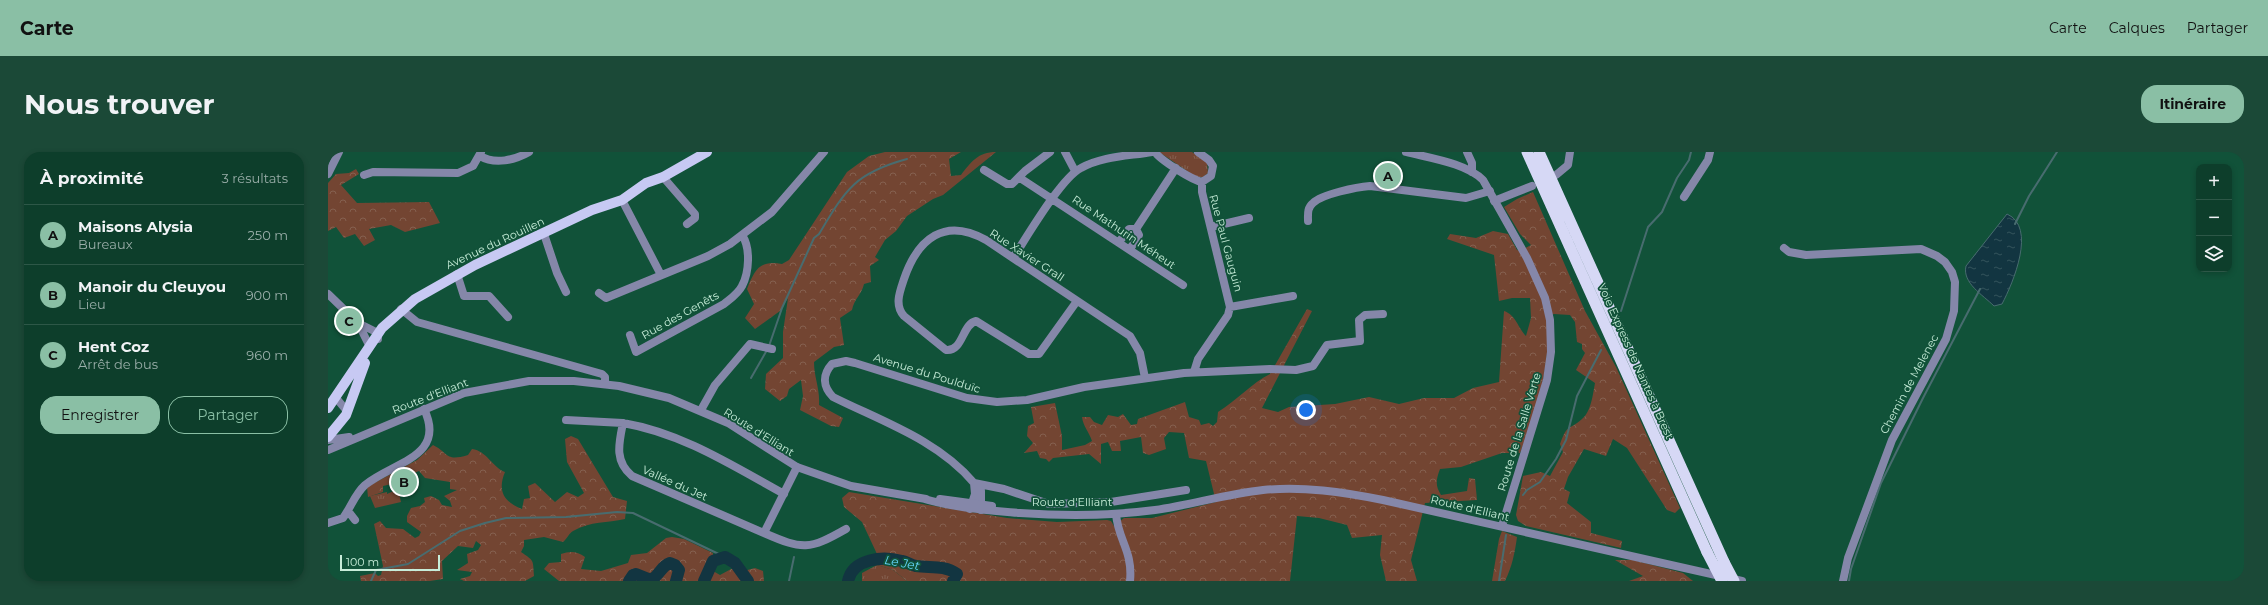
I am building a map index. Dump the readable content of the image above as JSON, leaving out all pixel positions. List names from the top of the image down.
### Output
{
  "streets": {
    "highway": ["Voie Express de Nantes à Brest"],
    "main road": ["Avenue du Rouillen"],
    "street": [
      "Rue Mathurin Méheut",
      "Rue Paul Gauguin",
      "Rue Xavier Grall",
      "Rue des Genêts",
      "Avenue du Poulduïc",
      "Chemin de Melenec",
      "Route d'Elliant",
      "Route de la Salle Verte",
      "Vallée du Jet"
    ]
  },
  "crossings": [
    ["Avenue du Rouillen", "Route d'Elliant"],
    ["Rue Paul Gauguin", "Avenue du Poulduïc"],
    ["Rue Xavier Grall", "Avenue du Poulduïc"],
    ["Route d'Elliant", "Route de la Salle Verte"]
  ],
  "water": ["Le Jet"],
  "scale_bar": "100 m",
  "page": {
    "header": "Carte",
    "nav": ["Carte", "Calques", "Partager"],
    "buttons": [
      "Itinéraire",
      ["Enregistrer", "Partager"]
    ],
    "title": "Nous trouver",
    "heading": ["À proximité", "3 résultats"],
    "pins": ["A", "C", "B"],
    "map_buttons": ["+", "−"],
    "list": [
      {
        "mark": "A",
        "name": "Maisons Alysia",
        "note": "Bureaux",
        "value": "250 m"
      },
      {
        "mark": "B",
        "name": "Manoir du Cleuyou",
        "note": "Lieu",
        "value": "900 m"
      },
      {
        "mark": "C",
        "name": "Hent Coz",
        "note": "Arrêt de bus",
        "value": "960 m"
      }
    ],
    "scale": "100 m"
  }
}
